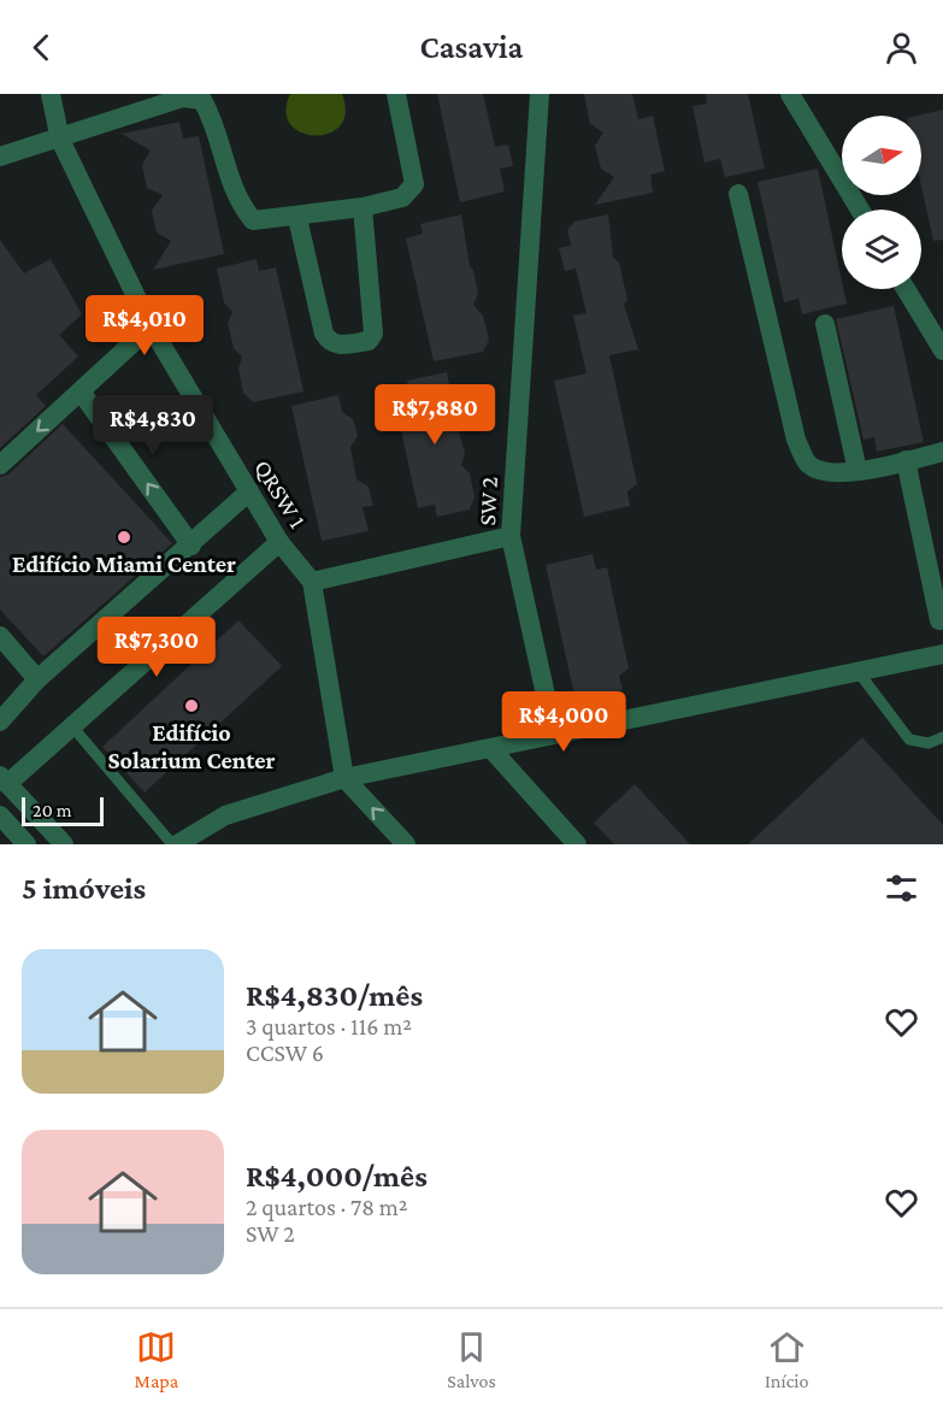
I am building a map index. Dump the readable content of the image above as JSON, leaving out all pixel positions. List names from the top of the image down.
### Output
{
  "streets": {
    "street": ["QRSW 1", "SW 2"]
  },
  "places": ["Edifício Miami Center", "Edifício Solarium Center"],
  "scale_bar": "20 m",
  "north": "right",
  "page": {
    "header": "Casavia",
    "price": [
      "R$4,010",
      "R$7,880",
      "R$4,830",
      "R$7,300",
      "R$4,000"
    ],
    "scale": "20 m",
    "heading": "5 imóveis",
    "list": [
      {
        "name": "R$4,830/mês",
        "note": "3 quartos · 116 m² · CCSW 6"
      },
      {
        "name": "R$4,000/mês",
        "note": "2 quartos · 78 m² · SW 2"
      }
    ],
    "tabs": ["Mapa", "Salvos", "Início"]
  }
}
